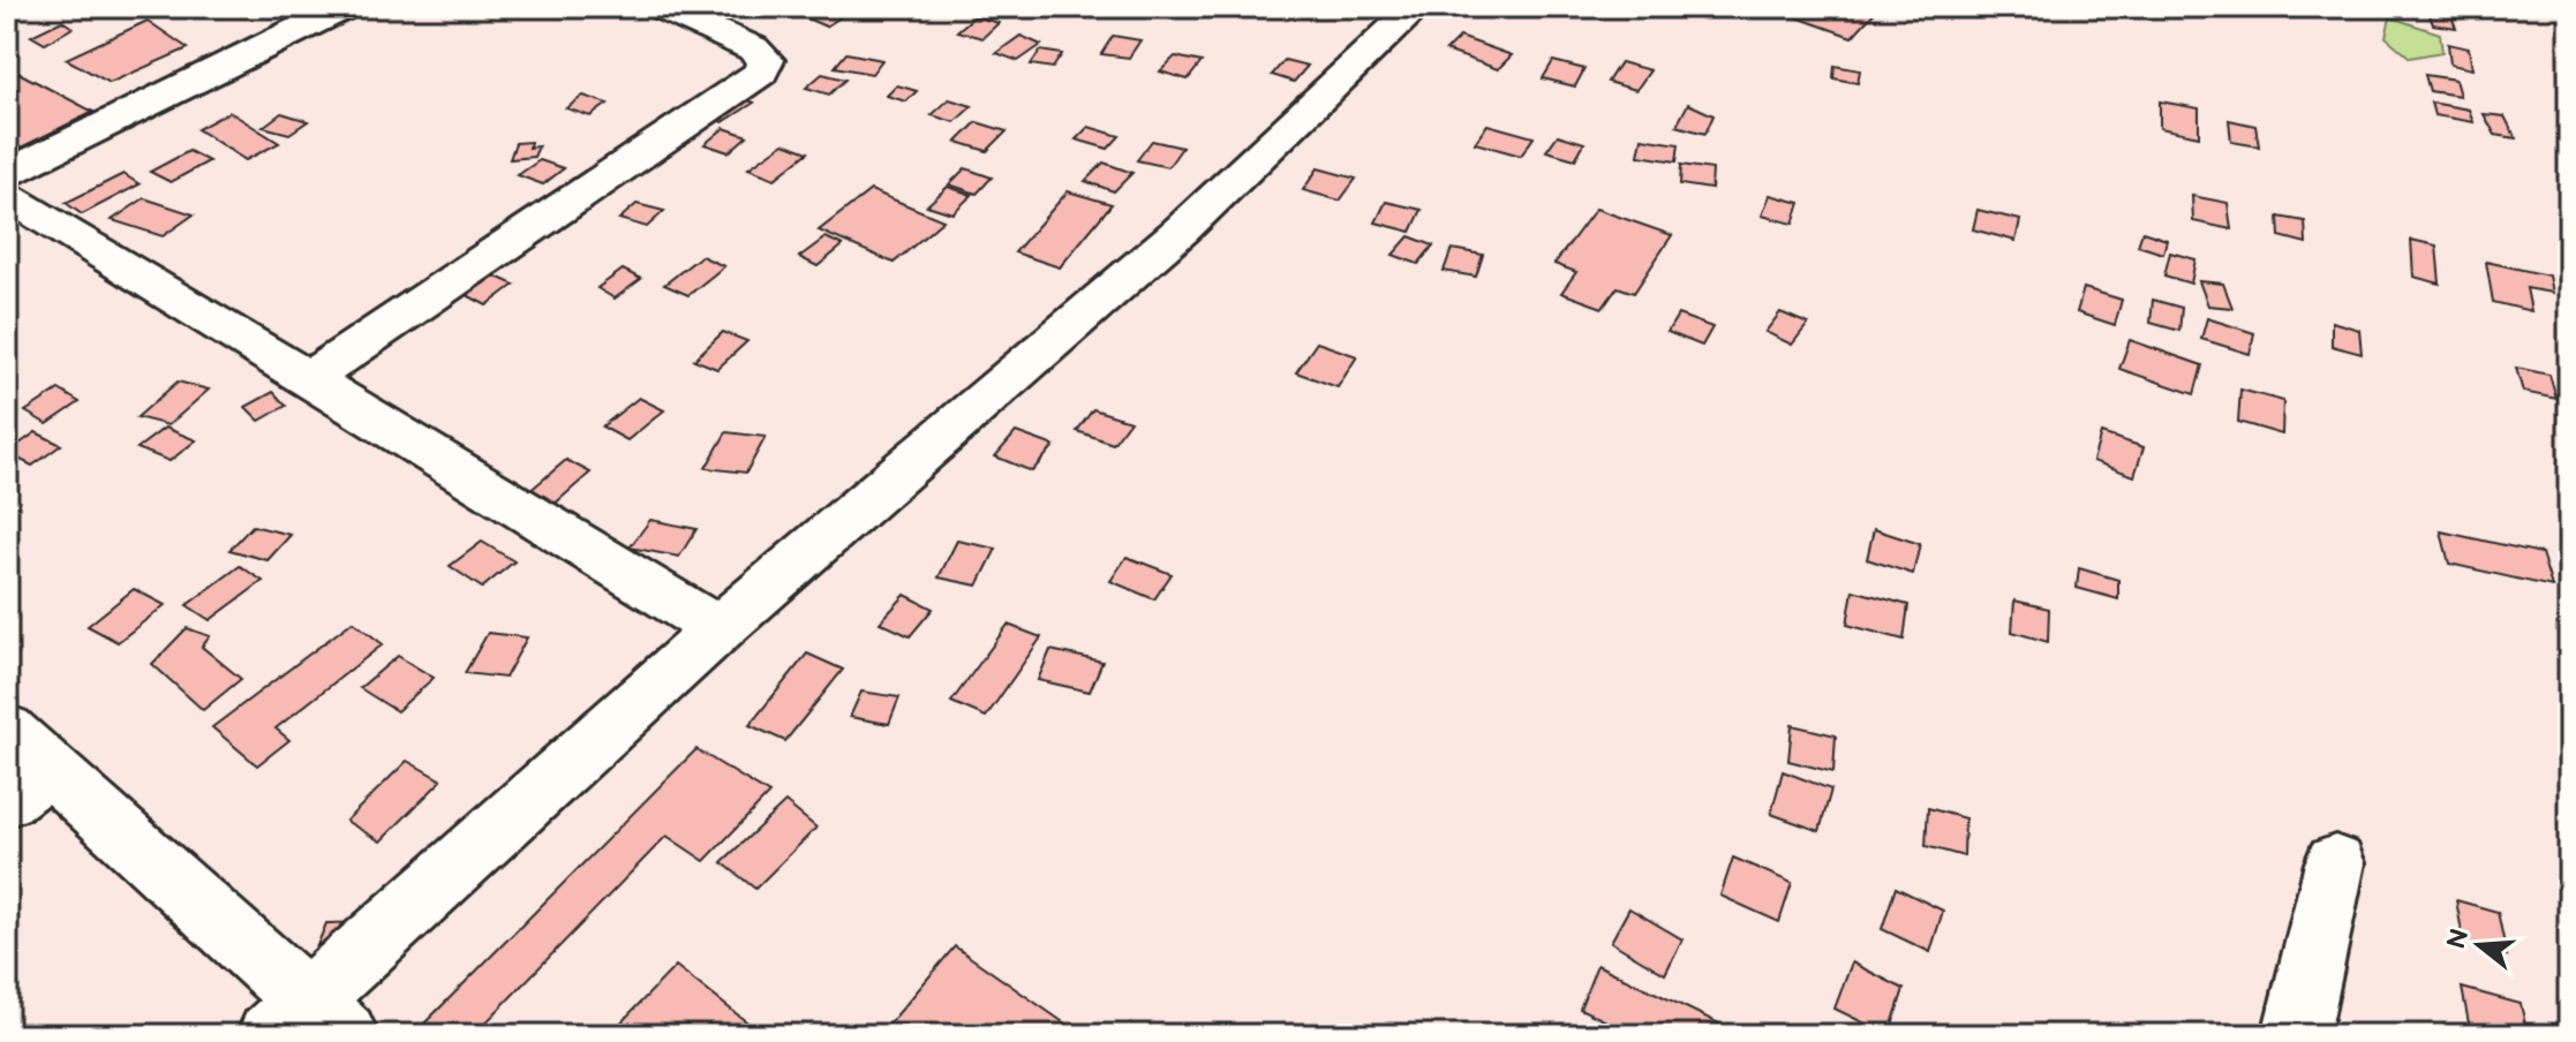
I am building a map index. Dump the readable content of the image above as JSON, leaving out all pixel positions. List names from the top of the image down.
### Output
{
  "north": "left"
}
